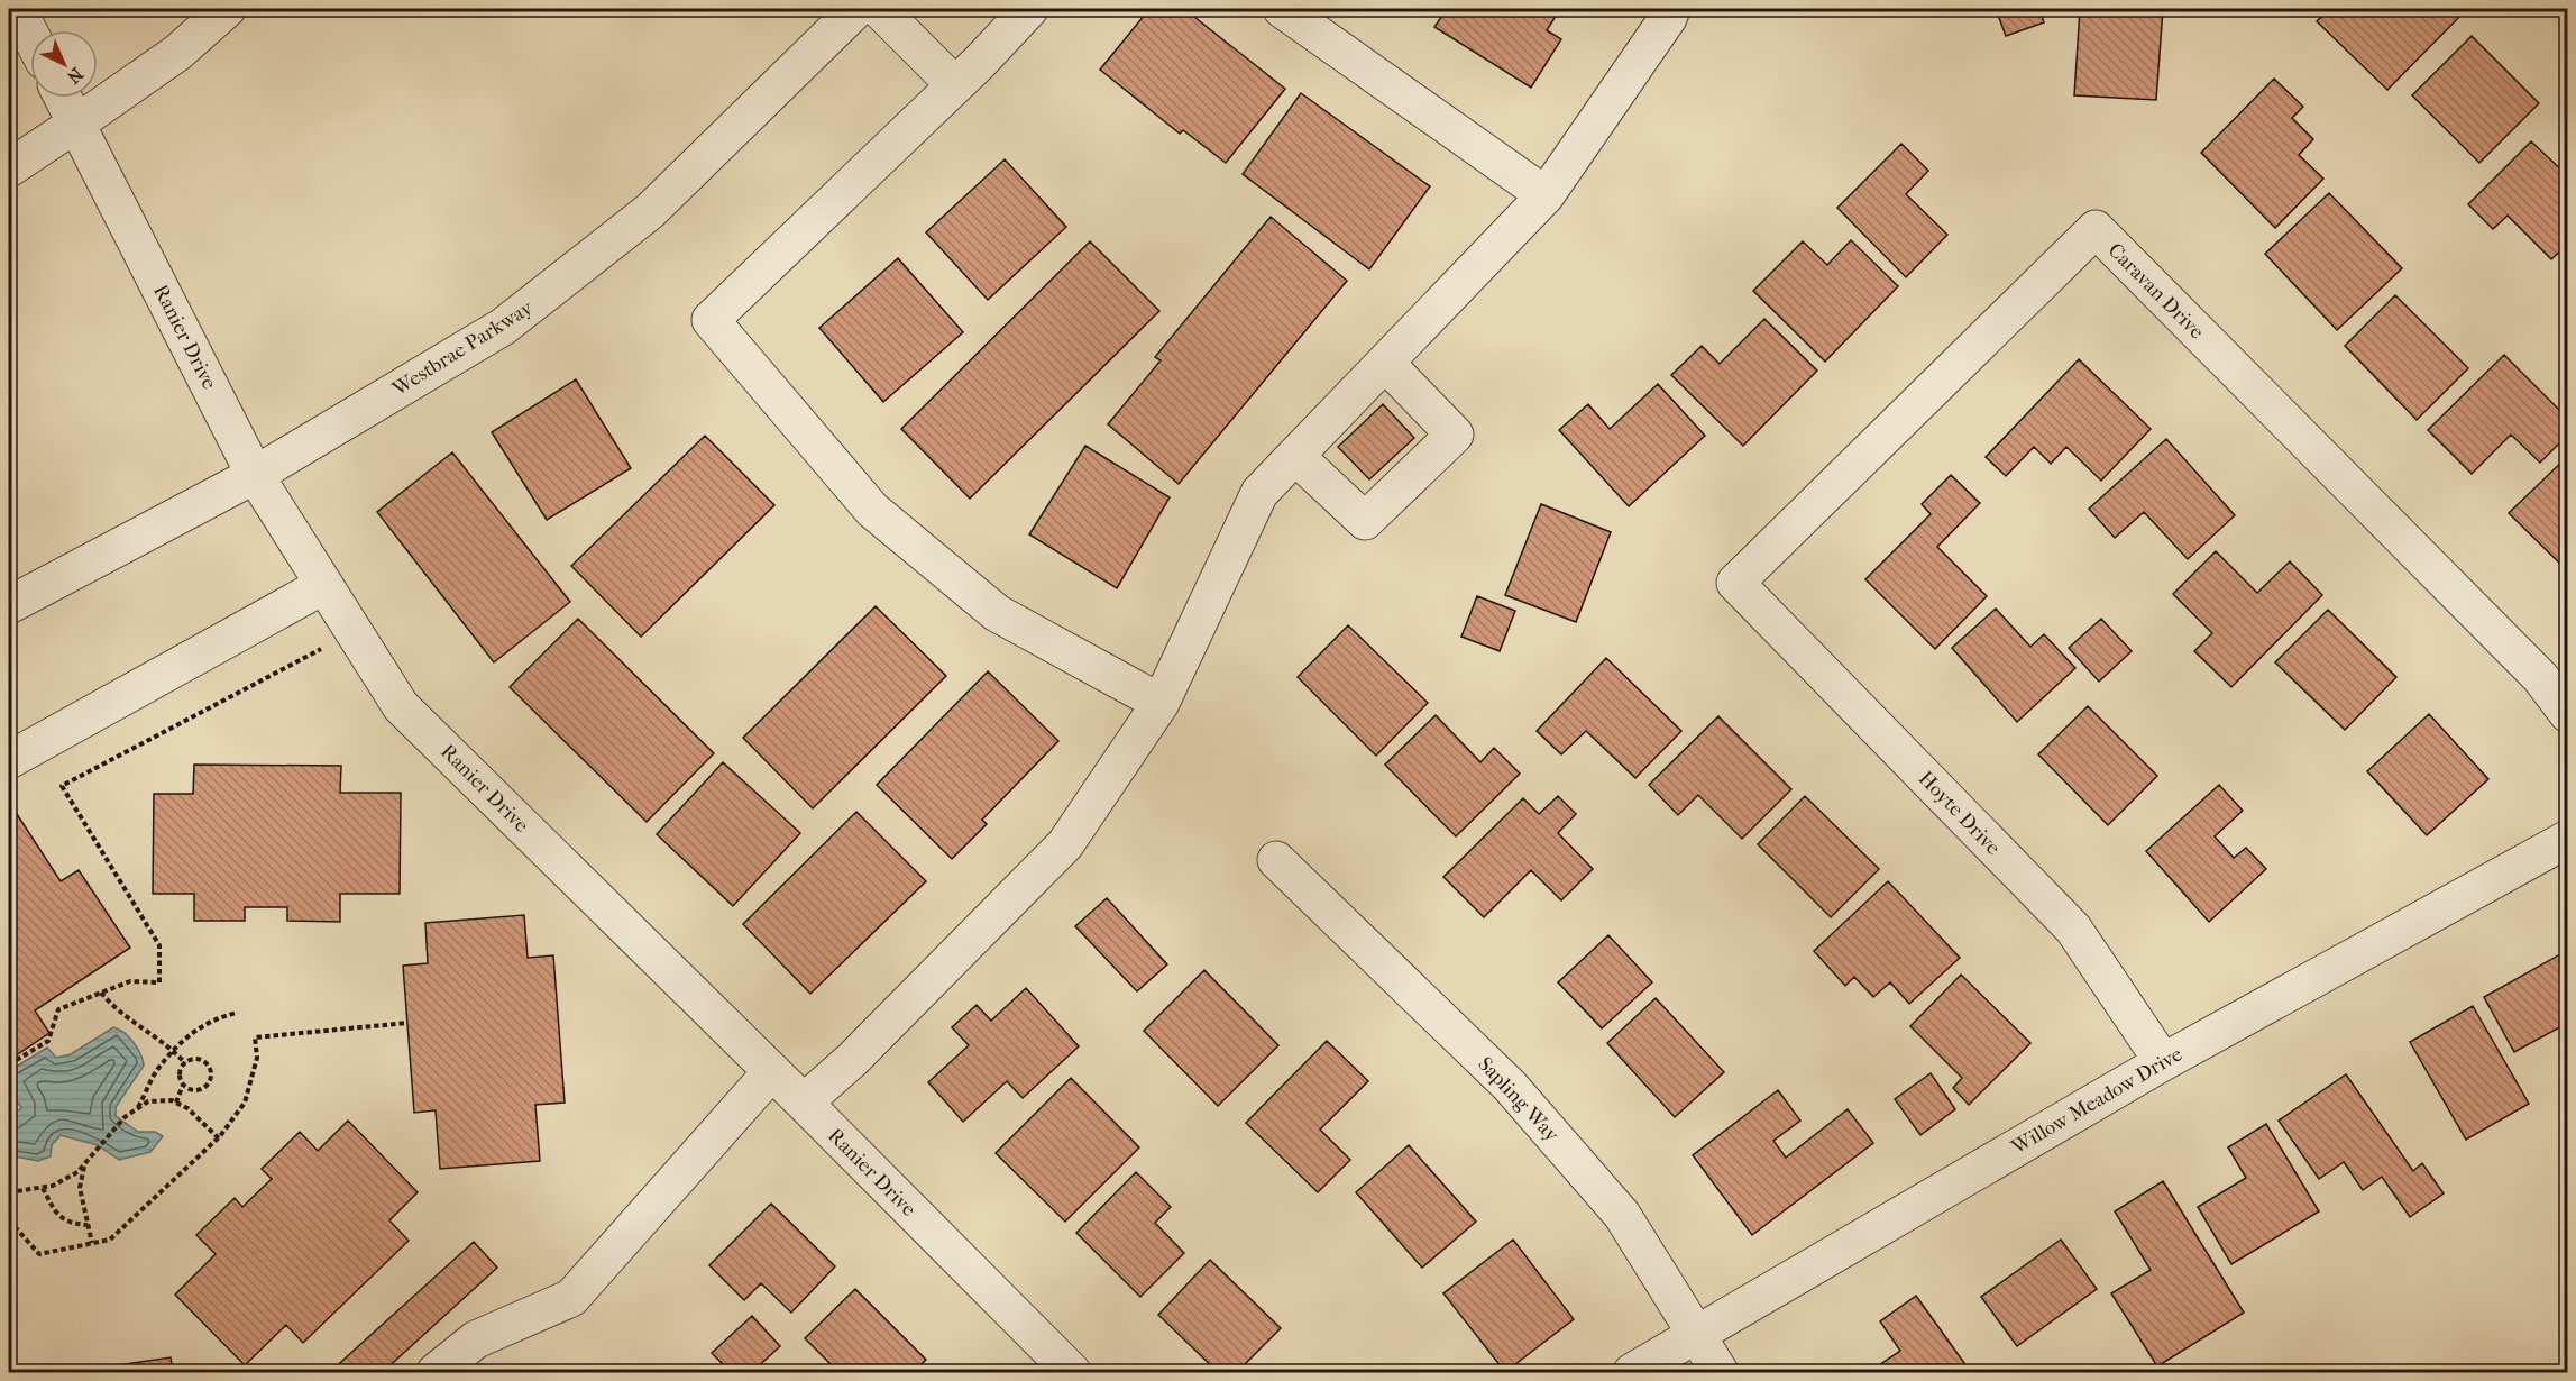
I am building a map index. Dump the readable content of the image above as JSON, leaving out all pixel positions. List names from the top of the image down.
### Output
{
  "streets": {
    "street": [
      "Caravan Drive",
      "Ranier Drive",
      "Westbrae Parkway",
      "Hoyte Drive",
      "Sapling Way",
      "Willow Meadow Drive"
    ]
  },
  "crossings": [
    ["Caravan Drive", "Hoyte Drive"],
    ["Ranier Drive", "Westbrae Parkway"],
    ["Hoyte Drive", "Willow Meadow Drive"],
    ["Sapling Way", "Willow Meadow Drive"]
  ],
  "north": "bottom right"
}
